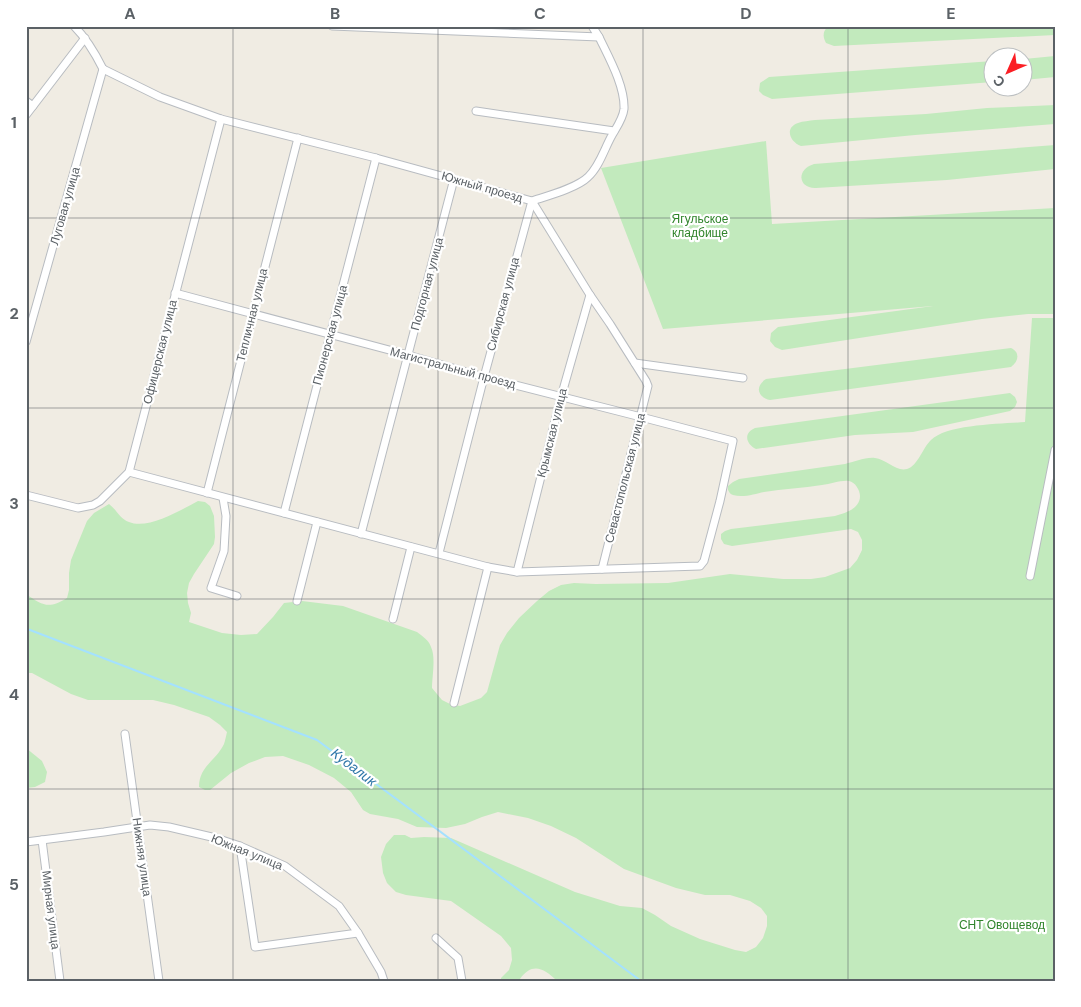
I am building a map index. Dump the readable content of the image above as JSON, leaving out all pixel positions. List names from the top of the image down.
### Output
{
  "streets": {
    "street": [
      "Южный проезд",
      "Луговая улица",
      "Подгорная улица",
      "Сибирская улица",
      "Тепличная улица",
      "Пионерская улица",
      "Офицерская улица",
      "Магистральный проезд",
      "Крымская улица",
      "Севастопольская улица",
      "Южная улица",
      "Нижняя улица",
      "Мирная улица"
    ]
  },
  "crossings": [
    ["Южный проезд", "Луговая улица"],
    ["Южный проезд", "Подгорная улица"],
    ["Южный проезд", "Сибирская улица"],
    ["Южный проезд", "Тепличная улица"],
    ["Южный проезд", "Пионерская улица"],
    ["Южный проезд", "Офицерская улица"],
    ["Южный проезд", "Крымская улица"],
    ["Южный проезд", "Севастопольская улица"],
    ["Подгорная улица", "Магистральный проезд"],
    ["Сибирская улица", "Магистральный проезд"],
    ["Тепличная улица", "Магистральный проезд"],
    ["Пионерская улица", "Магистральный проезд"],
    ["Офицерская улица", "Магистральный проезд"],
    ["Магистральный проезд", "Крымская улица"],
    ["Магистральный проезд", "Севастопольская улица"],
    ["Южная улица", "Нижняя улица"],
    ["Южная улица", "Мирная улица"]
  ],
  "water": ["Кудалик"],
  "parks": ["Ягульское кладбище", "СНТ Овощевод"],
  "north": "bottom left",
  "grid": {
    "columns": [
      "A",
      "B",
      "C",
      "D",
      "E"
    ],
    "rows": [
      "1",
      "2",
      "3",
      "4",
      "5"
    ]
  }
}
